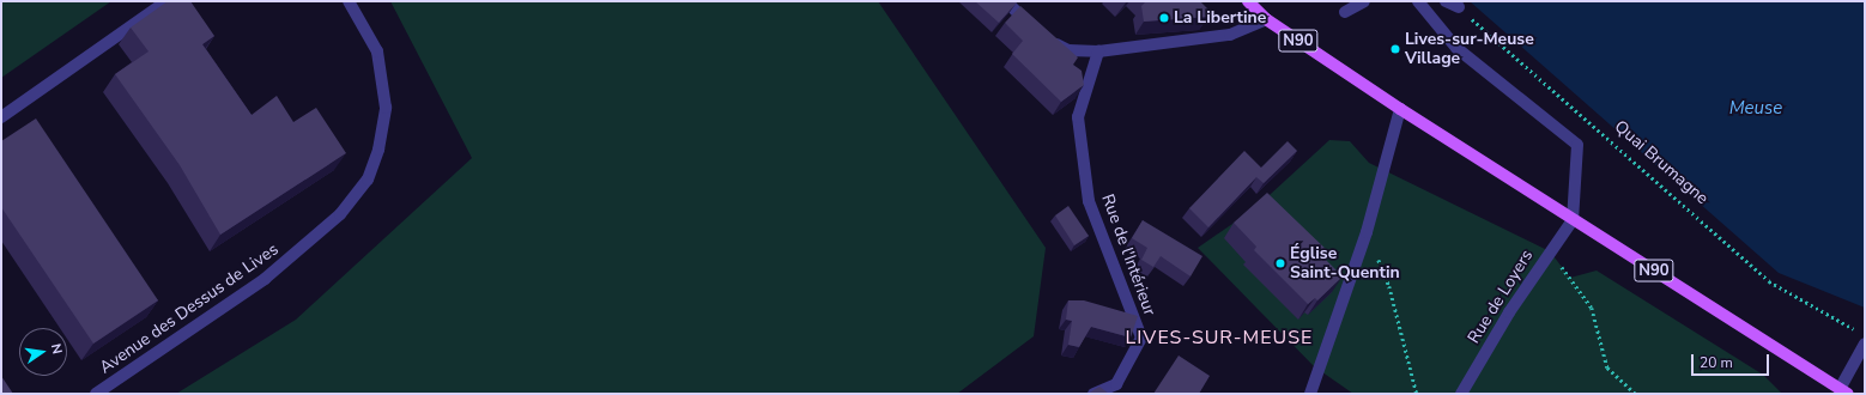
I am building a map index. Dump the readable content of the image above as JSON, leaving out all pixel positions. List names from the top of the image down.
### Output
{
  "streets": {
    "main road": ["N90"],
    "street": ["Rue de l'Intérieur", "Rue de Loyers", "Avenue des Dessus de Lives"],
    "path": ["Quai Brumagne"]
  },
  "crossings": [
    ["N90", "Rue de Loyers"]
  ],
  "districts": ["LIVES-SUR-MEUSE"],
  "water": ["Meuse"],
  "places": ["La Libertine", "Lives-sur-Meuse Village", "Église Saint-Quentin"],
  "scale_bar": "20 m",
  "north": "right"
}
